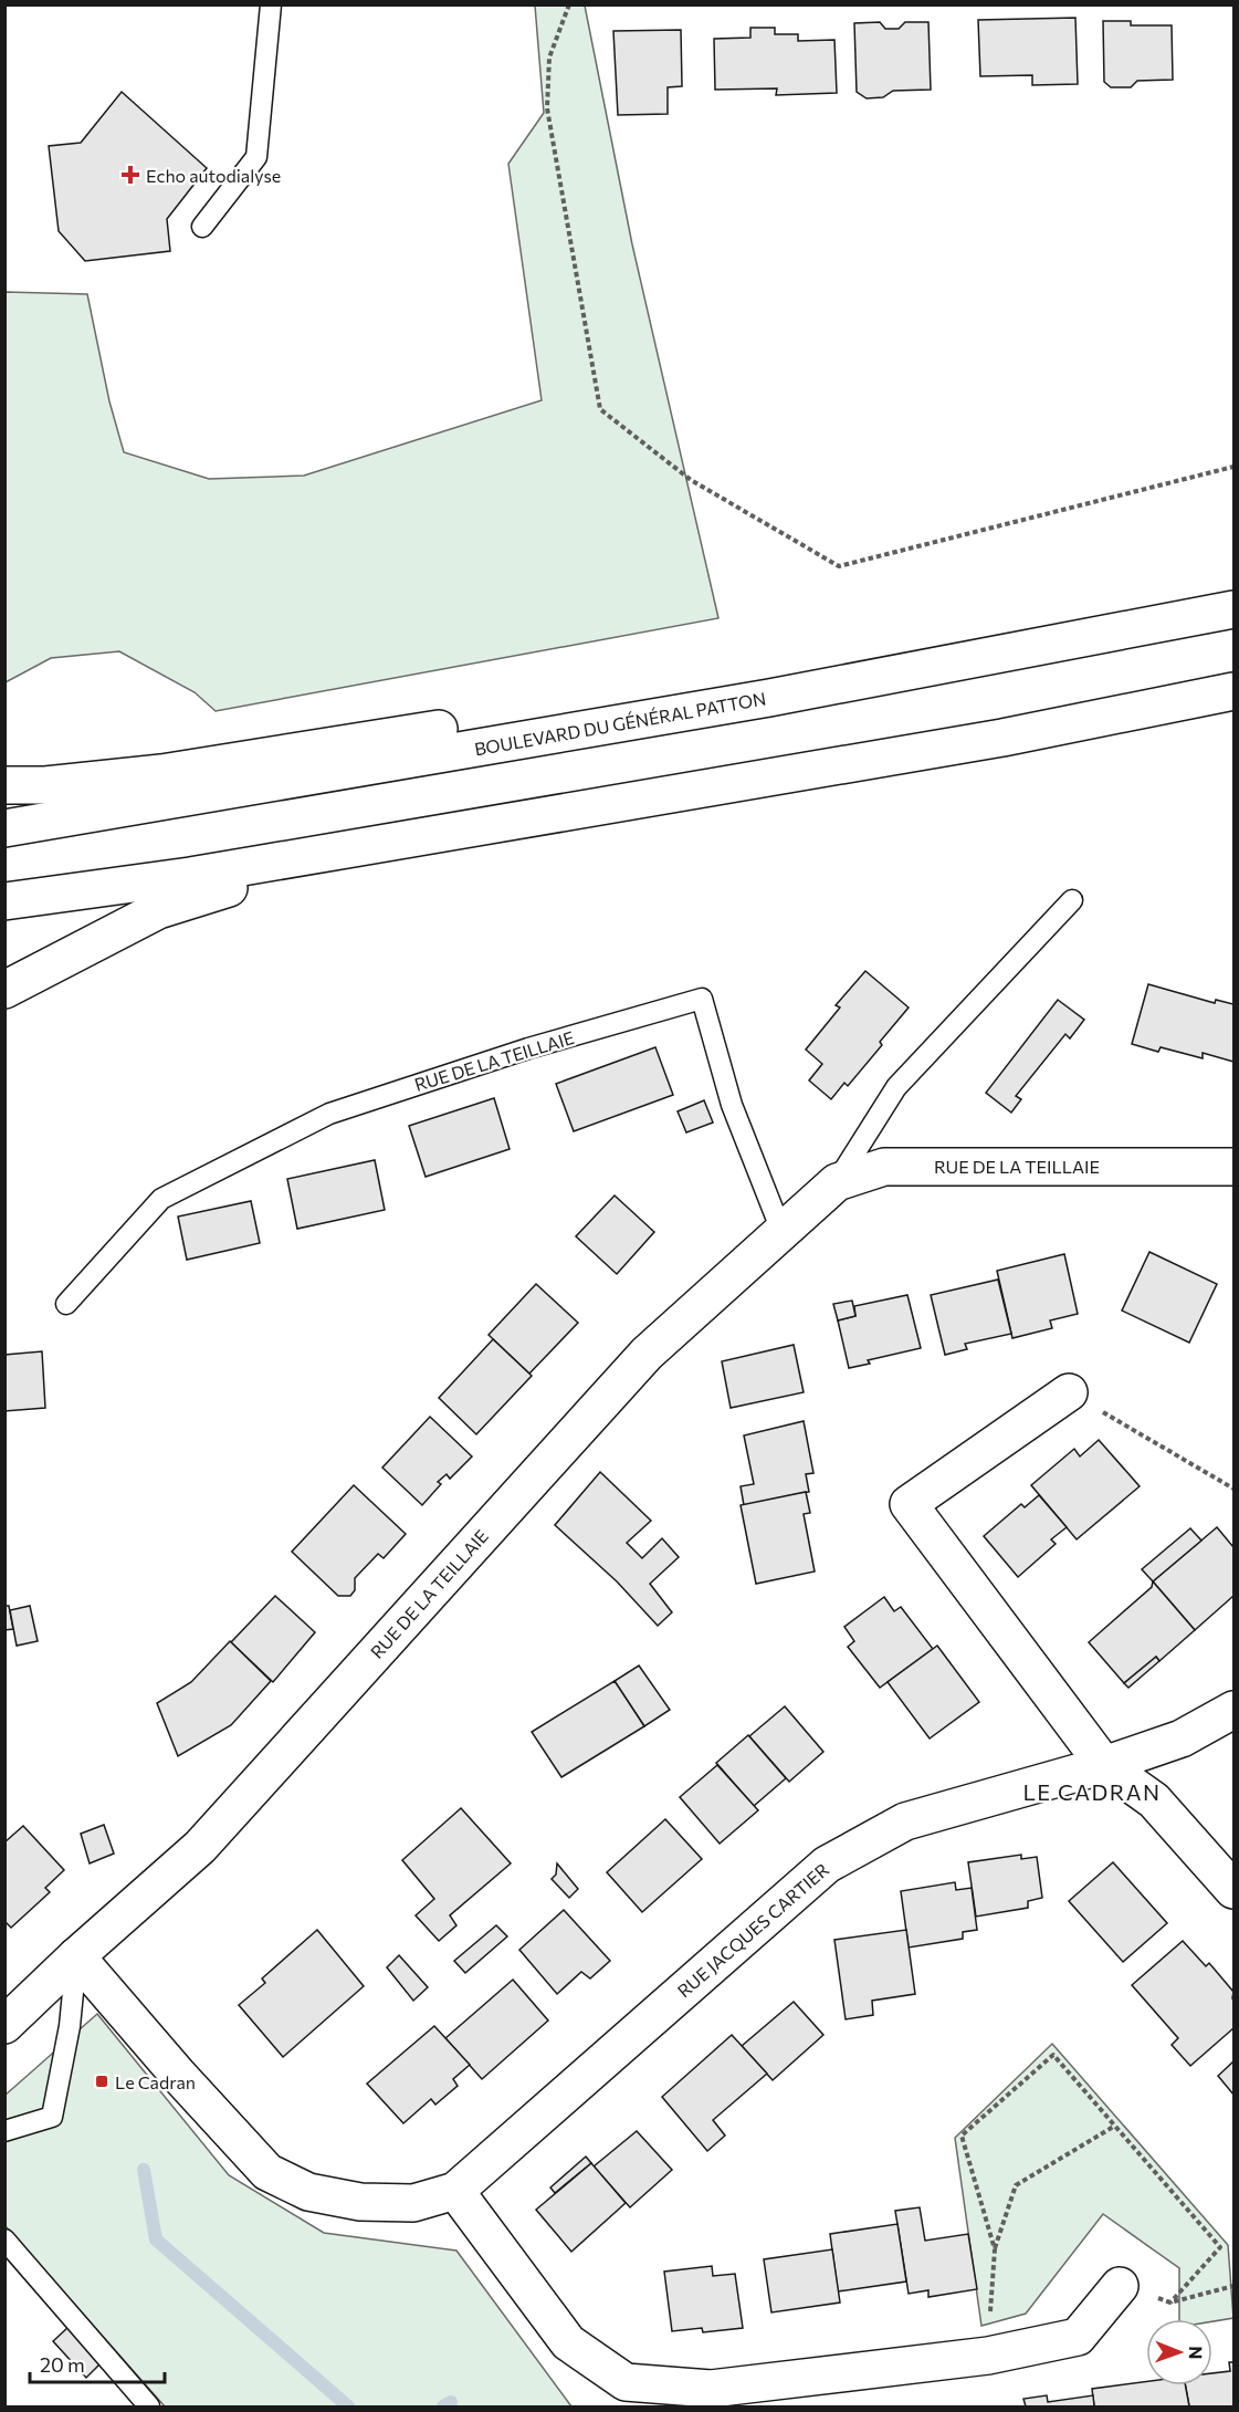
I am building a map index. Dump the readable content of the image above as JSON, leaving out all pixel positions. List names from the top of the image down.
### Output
{
  "streets": {
    "main road": ["BOULEVARD DU GÉNÉRAL PATTON", "RUE DE LA TEILLAIE", "RUE JACQUES CARTIER"]
  },
  "crossings": [
    ["RUE DE LA TEILLAIE", "RUE JACQUES CARTIER"]
  ],
  "districts": ["LE CADRAN"],
  "places": {
    "health": ["Echo autodialyse"],
    "transit": ["Le Cadran"]
  },
  "scale_bar": "20 m",
  "north": "right"
}
